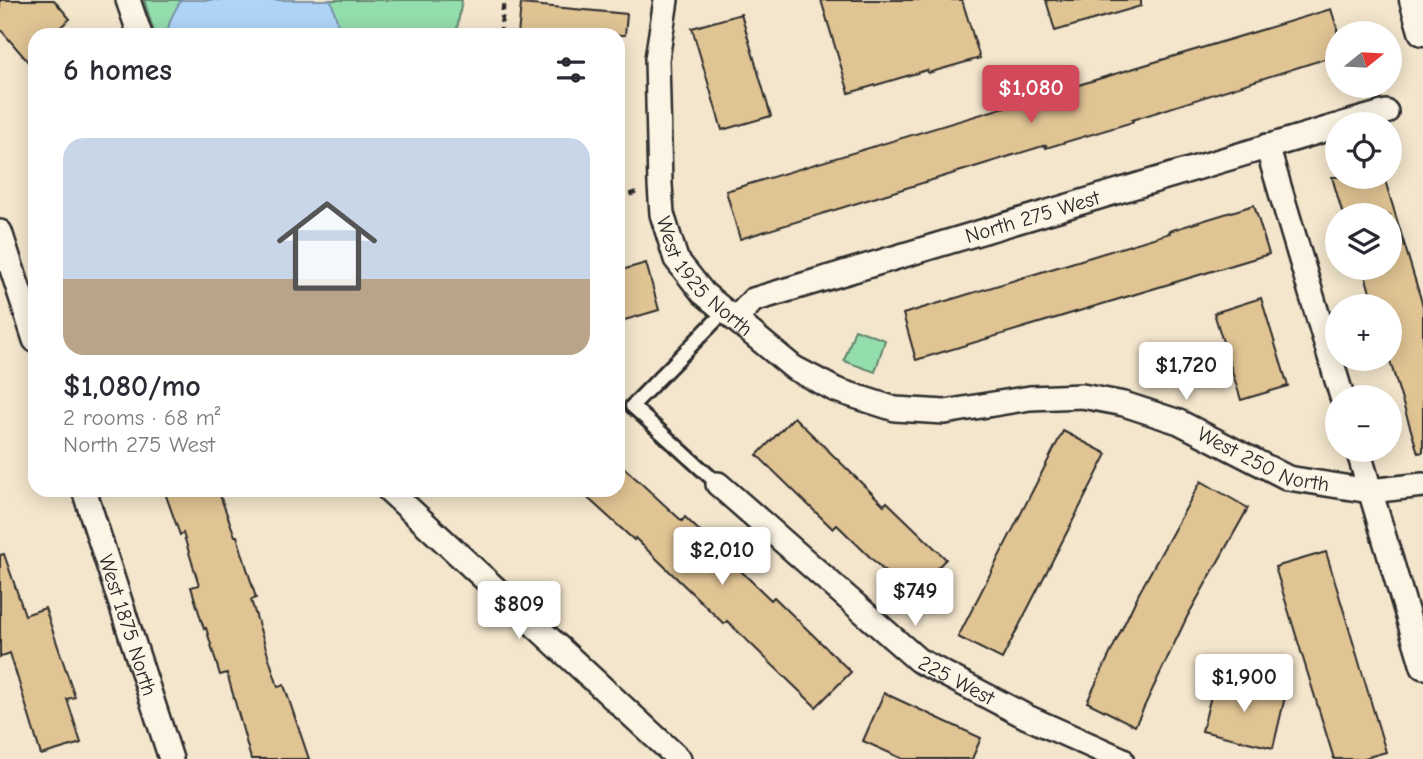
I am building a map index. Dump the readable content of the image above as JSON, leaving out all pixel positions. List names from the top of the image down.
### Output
{
  "streets": {
    "street": [
      "North 275 West",
      "West 1925 North",
      "West 250 North",
      "West 1875 North",
      "225 West"
    ]
  },
  "crossings": [
    ["North 275 West", "West 1925 North"],
    ["West 1925 North", "West 250 North"]
  ],
  "north": "right",
  "page": {
    "map_buttons": ["+", "−"],
    "heading": "6 homes",
    "price": [
      "$1,080",
      "$1,720",
      "$2,010",
      "$749",
      "$809",
      "$1,900"
    ],
    "list": [
      {
        "name": "$1,080/mo",
        "note": "2 rooms · 68 m² · North 275 West"
      }
    ]
  }
}
